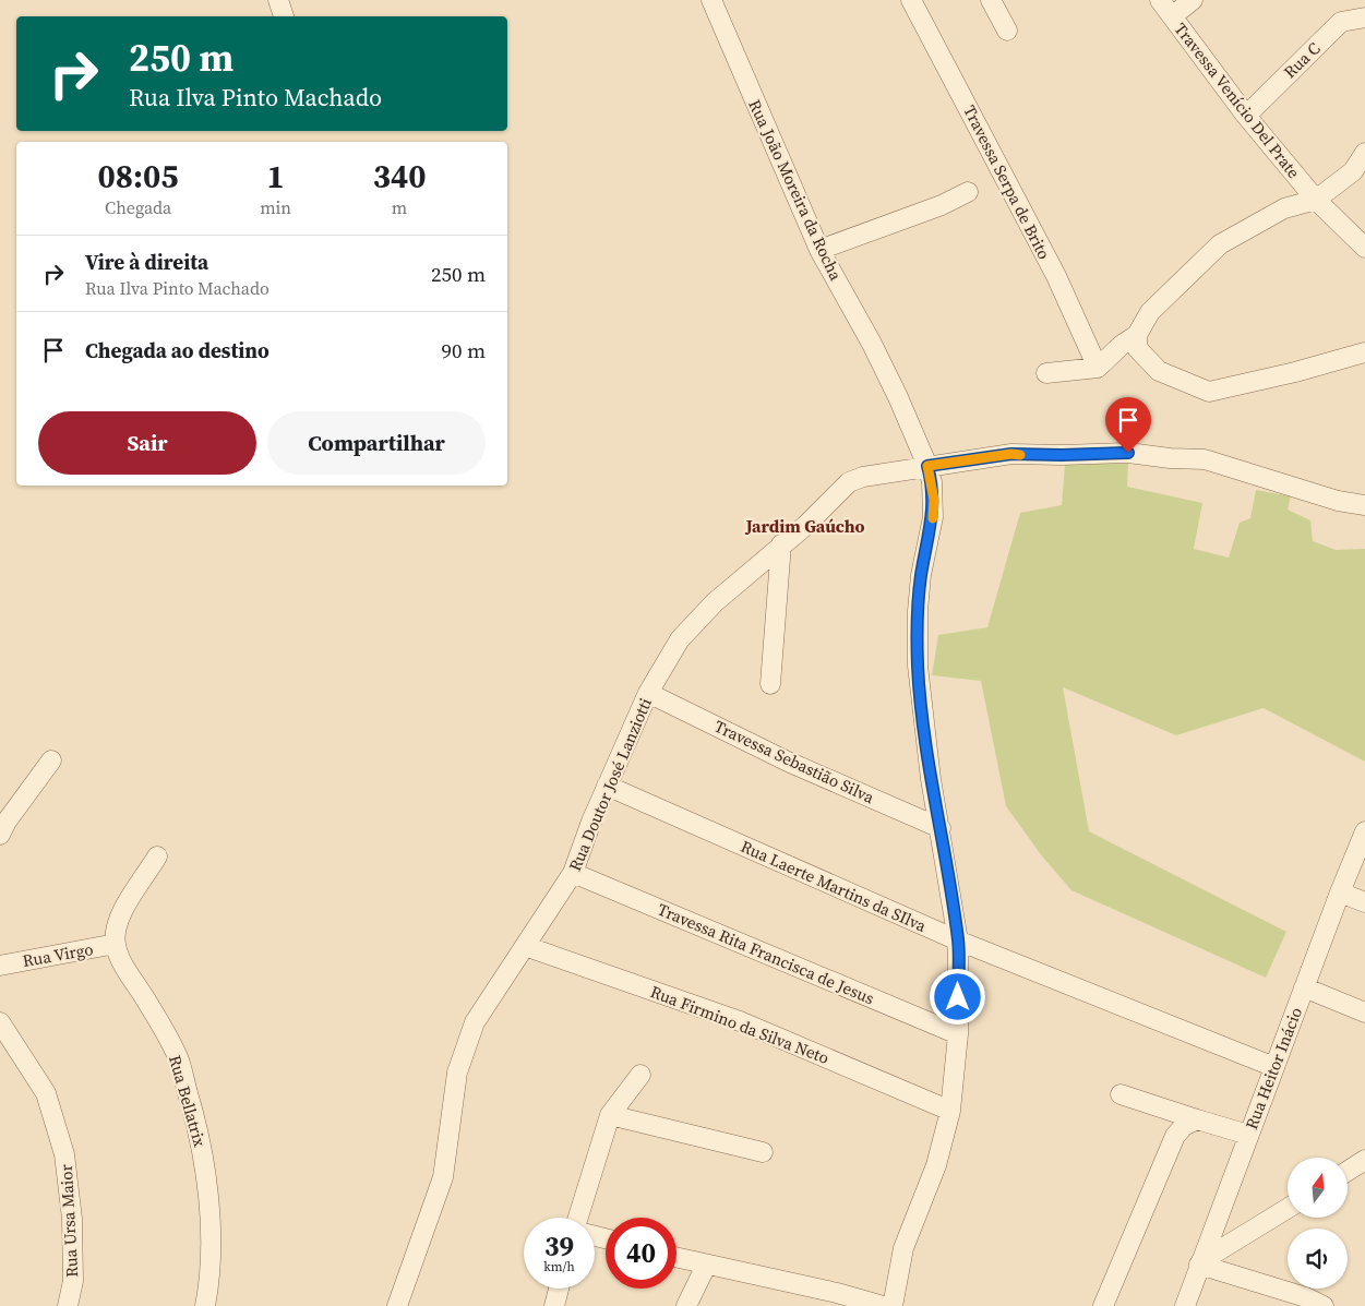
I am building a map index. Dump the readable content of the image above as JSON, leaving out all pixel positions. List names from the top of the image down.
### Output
{
  "streets": {
    "street": [
      "Rua C",
      "Travessa Venício Del Prate",
      "Travessa Serpa de Brito",
      "Rua João Moreira da Rocha",
      "Travessa Sebastião Silva",
      "Rua Doutor José Lanziotti",
      "Rua Laerte Martins da SIlva",
      "Travessa Rita Francisca de Jesus",
      "Rua Virgo",
      "Rua Firmino da Silva Neto",
      "Rua Heitor Inácio",
      "Rua Bellatrix",
      "Rua Ursa Maior"
    ]
  },
  "crossings": [
    ["Rua C", "Travessa Venício Del Prate"],
    ["Rua João Moreira da Rocha", "Travessa Sebastião Silva"],
    ["Rua João Moreira da Rocha", "Rua Doutor José Lanziotti"],
    ["Rua João Moreira da Rocha", "Rua Laerte Martins da SIlva"],
    ["Rua João Moreira da Rocha", "Travessa Rita Francisca de Jesus"],
    ["Rua João Moreira da Rocha", "Rua Firmino da Silva Neto"],
    ["Travessa Sebastião Silva", "Rua Doutor José Lanziotti"],
    ["Rua Doutor José Lanziotti", "Rua Laerte Martins da SIlva"],
    ["Rua Doutor José Lanziotti", "Travessa Rita Francisca de Jesus"],
    ["Rua Doutor José Lanziotti", "Rua Firmino da Silva Neto"],
    ["Rua Laerte Martins da SIlva", "Rua Heitor Inácio"],
    ["Rua Virgo", "Rua Bellatrix"]
  ],
  "districts": ["Jardim Gaúcho"],
  "north": "top",
  "page": {
    "turn": ["250 m", "Rua Ilva Pinto Machado"],
    "eta": [
      "08:05",
      "Chegada",
      "1",
      "min",
      "340",
      "m"
    ],
    "list": [
      {
        "name": "Vire à direita",
        "note": "Rua Ilva Pinto Machado",
        "value": "250 m"
      },
      {
        "name": "Chegada ao destino",
        "value": "90 m"
      }
    ],
    "buttons": ["Sair", "Compartilhar"],
    "speed": "39 km/h",
    "limit": "40"
  }
}
